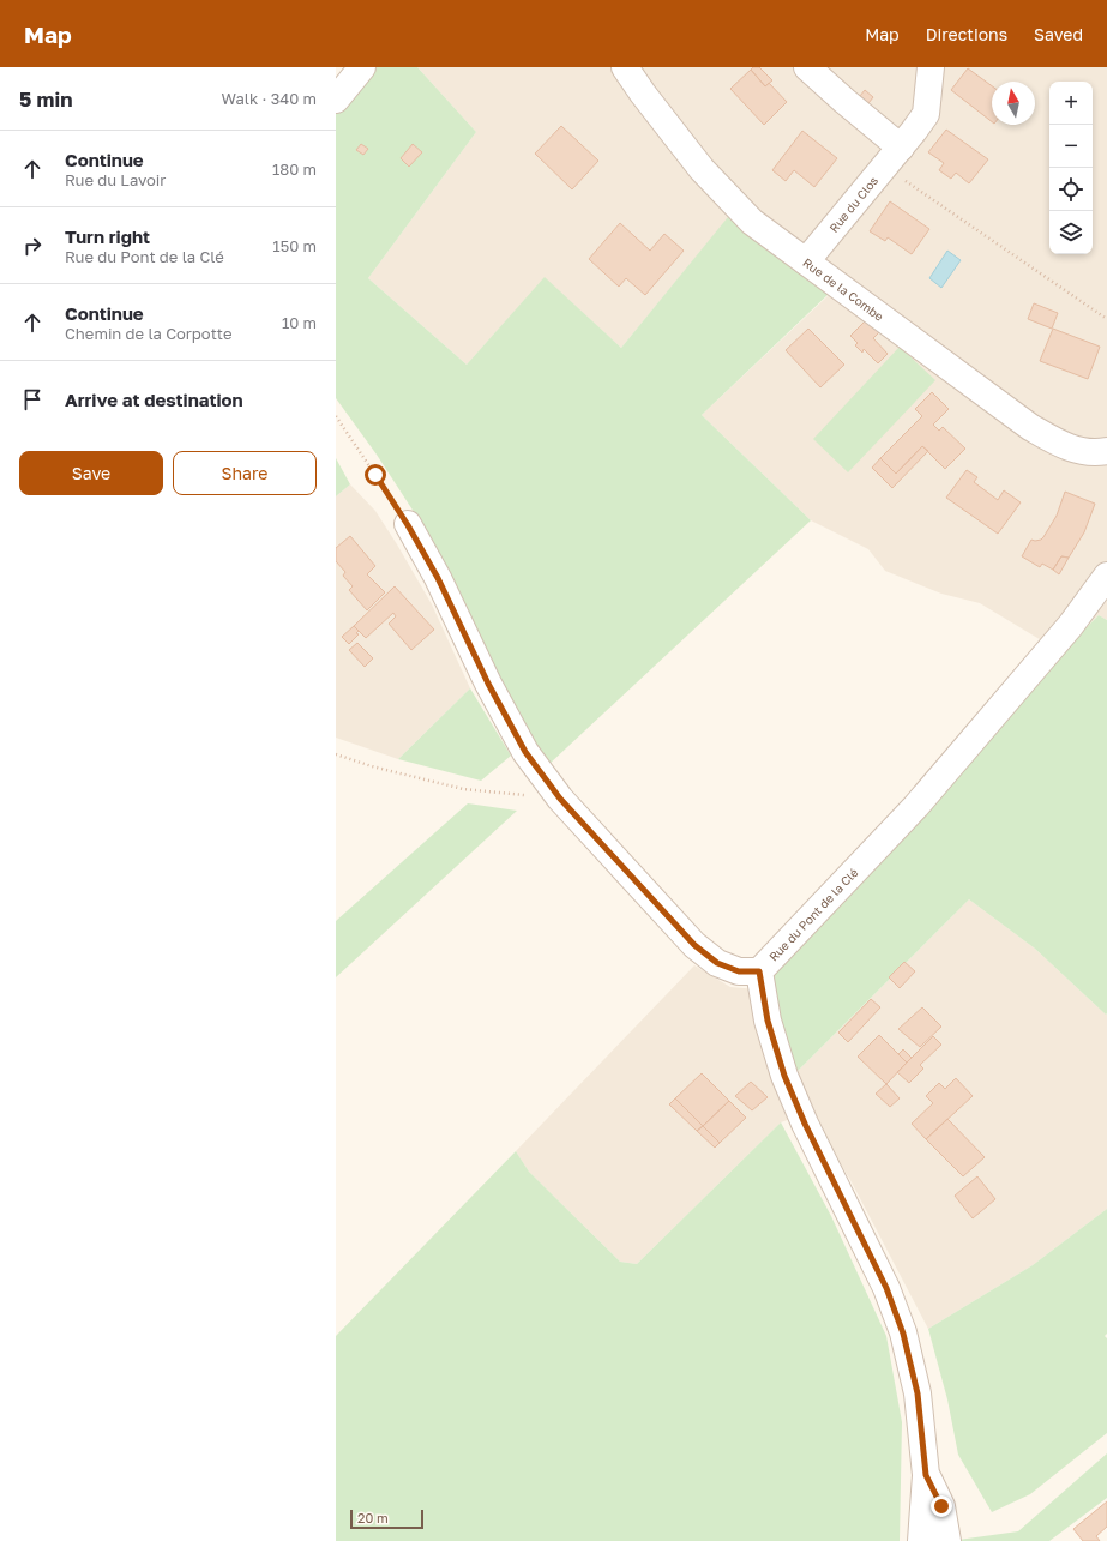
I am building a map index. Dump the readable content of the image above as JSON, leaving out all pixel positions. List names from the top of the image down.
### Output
{
  "streets": {
    "street": ["Rue du Clos", "Rue de la Combe", "Rue du Pont de la Clé"]
  },
  "crossings": [
    ["Rue du Clos", "Rue de la Combe"]
  ],
  "scale_bar": "20 m",
  "north": "top",
  "page": {
    "header": "Map",
    "nav": ["Map", "Directions", "Saved"],
    "heading": ["5 min", "Walk · 340 m"],
    "map_buttons": ["+", "−"],
    "list": [
      ["Continue", "Rue du Lavoir", "180 m"],
      ["Turn right", "Rue du Pont de la Clé", "150 m"],
      ["Continue", "Chemin de la Corpotte", "10 m"],
      "Arrive at destination"
    ],
    "buttons": ["Save", "Share"],
    "scale": "20 m"
  }
}
